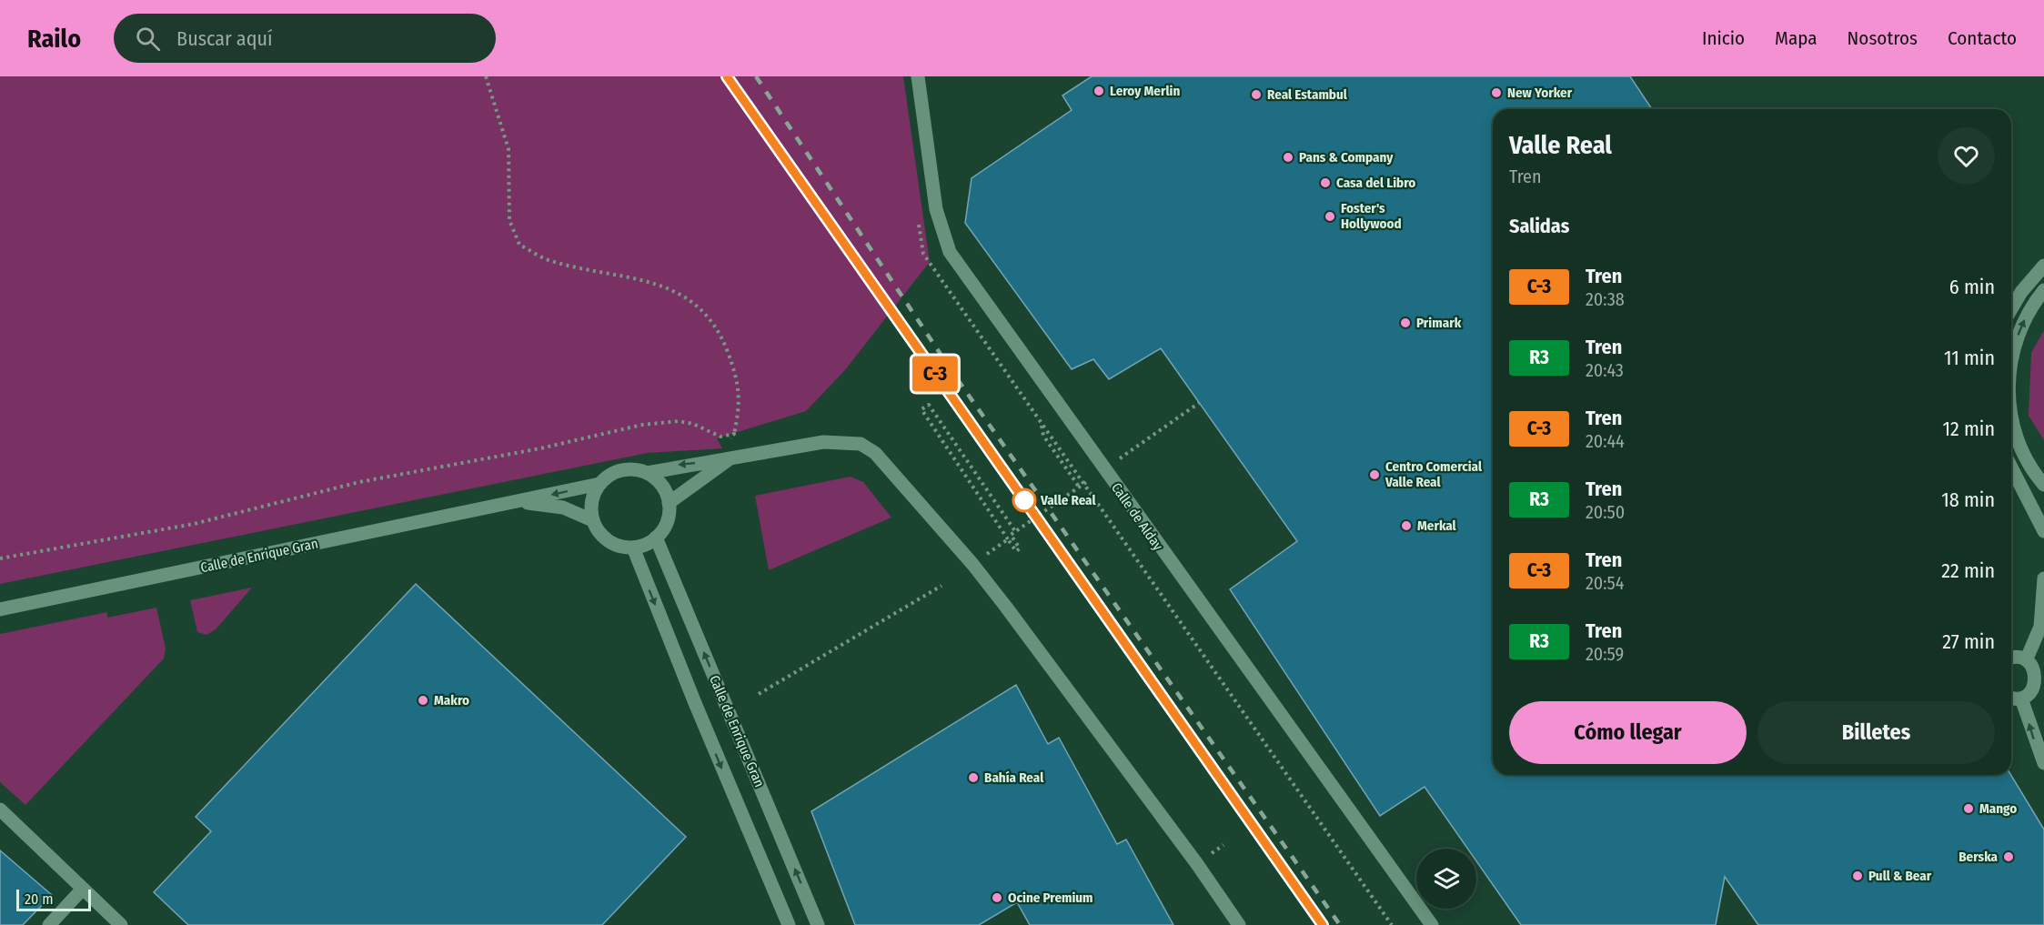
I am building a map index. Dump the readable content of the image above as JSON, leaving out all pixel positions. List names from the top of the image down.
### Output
{
  "streets": {
    "street": ["Calle de Alday", "Calle de Enrique Gran"]
  },
  "places": [
    "Leroy Merlin",
    "New Yorker",
    "Real Estambul",
    "Pans & Company",
    "Casa del Libro",
    "Foster's Hollywood",
    "Primark",
    "Centro Comercial Valle Real",
    "Valle Real",
    "Merkal",
    "Makro",
    "Bahía Real",
    "Mango",
    "Berska",
    "Pull & Bear",
    "Ocine Premium"
  ],
  "scale_bar": "20 m",
  "page": {
    "header": "Railo",
    "search": "Buscar aquí",
    "nav": [
      "Inicio",
      "Mapa",
      "Nosotros",
      "Contacto"
    ],
    "on_map": "C-3",
    "heading": [
      ["Valle Real", "Tren"],
      "Salidas"
    ],
    "list": [
      {
        "mark": "C-3",
        "name": "Tren",
        "note": "20:38",
        "value": "6 min"
      },
      {
        "mark": "R3",
        "name": "Tren",
        "note": "20:43",
        "value": "11 min"
      },
      {
        "mark": "C-3",
        "name": "Tren",
        "note": "20:44",
        "value": "12 min"
      },
      {
        "mark": "R3",
        "name": "Tren",
        "note": "20:50",
        "value": "18 min"
      },
      {
        "mark": "C-3",
        "name": "Tren",
        "note": "20:54",
        "value": "22 min"
      },
      {
        "mark": "R3",
        "name": "Tren",
        "note": "20:59",
        "value": "27 min"
      }
    ],
    "buttons": ["Cómo llegar", "Billetes"],
    "scale": "20 m"
  }
}
